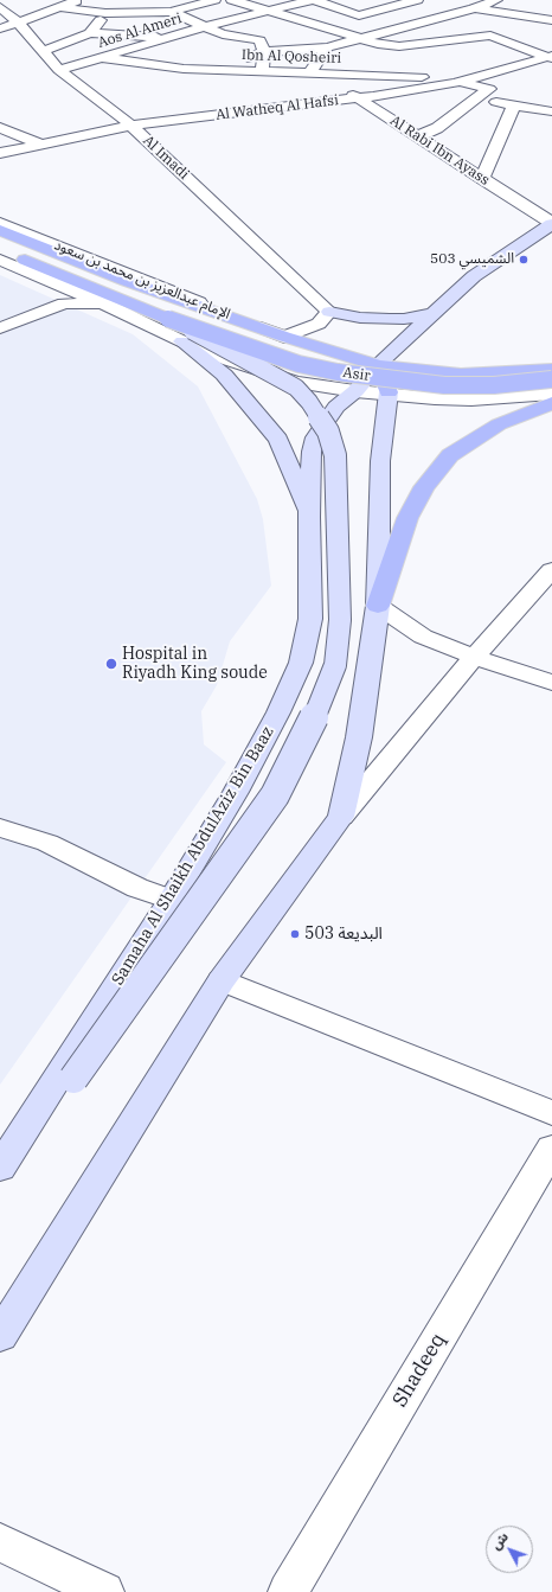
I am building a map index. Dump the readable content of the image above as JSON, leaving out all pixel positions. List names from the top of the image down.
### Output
{
  "streets": {
    "main road": ["الإمام عبدالعزيز بن محمد بن سعود", "Asir"],
    "street": [
      "Aos Al Ameri",
      "Ibn Al Qosheiri",
      "Al Watheq Al Hafsi",
      "Al Rabi Ibn Ayass",
      "Al Imadi",
      "Samaha Al Shaikh AbdulAziz Bin Baaz",
      "Shadeeq"
    ]
  },
  "crossings": [
    ["Aos Al Ameri", "Ibn Al Qosheiri"],
    ["Aos Al Ameri", "Al Imadi"],
    ["Ibn Al Qosheiri", "Al Watheq Al Hafsi"],
    ["Ibn Al Qosheiri", "Al Rabi Ibn Ayass"],
    ["Al Watheq Al Hafsi", "Al Rabi Ibn Ayass"],
    ["Al Watheq Al Hafsi", "Al Imadi"],
    ["Al Rabi Ibn Ayass", "Samaha Al Shaikh AbdulAziz Bin Baaz"],
    ["الإمام عبدالعزيز بن محمد بن سعود", "Asir"],
    ["Asir", "Samaha Al Shaikh AbdulAziz Bin Baaz"]
  ],
  "places": ["الشميسي 503", "Hospital in Riyadh King soude", "البديعة 503"],
  "north": "top left"
}
